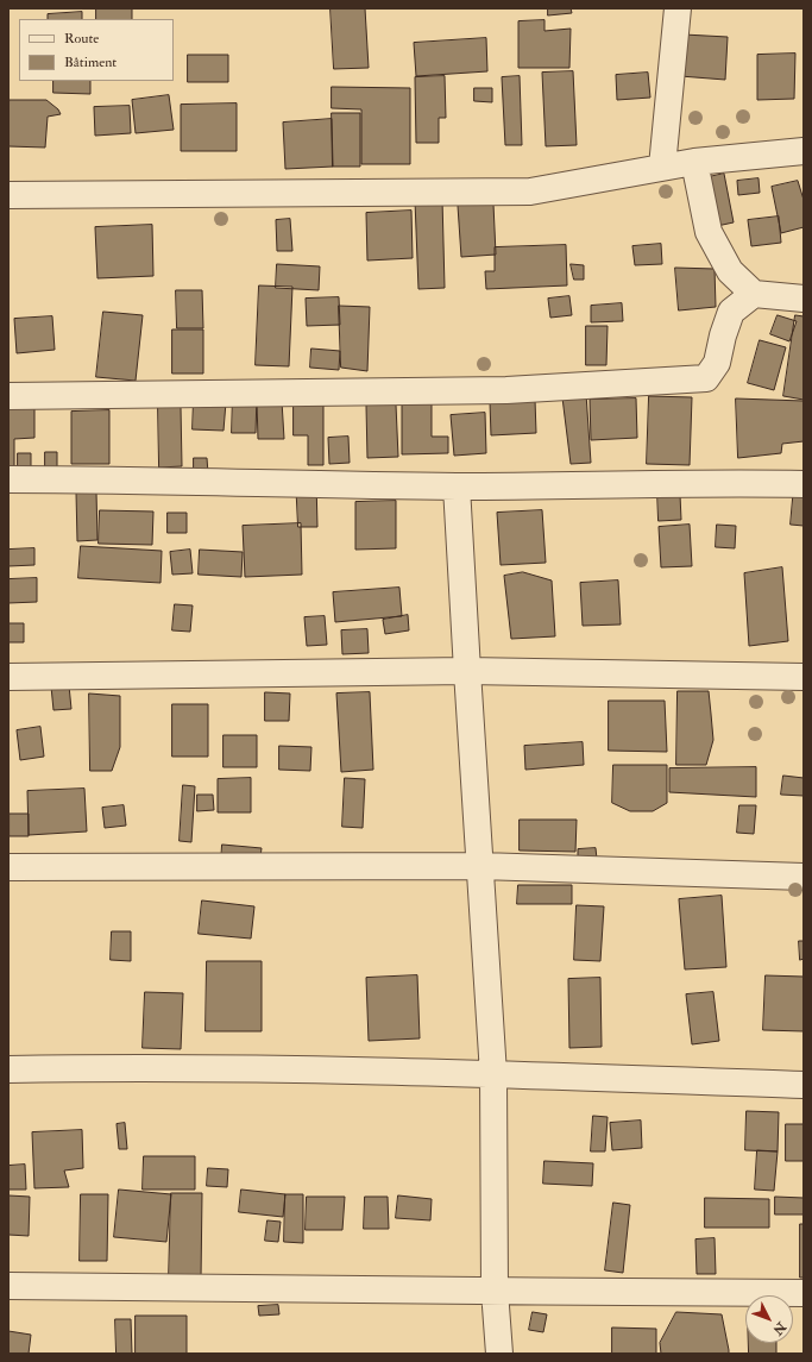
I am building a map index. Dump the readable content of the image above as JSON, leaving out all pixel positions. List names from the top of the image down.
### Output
{
  "legend": ["Route", "Bâtiment"],
  "north": "bottom right"
}
